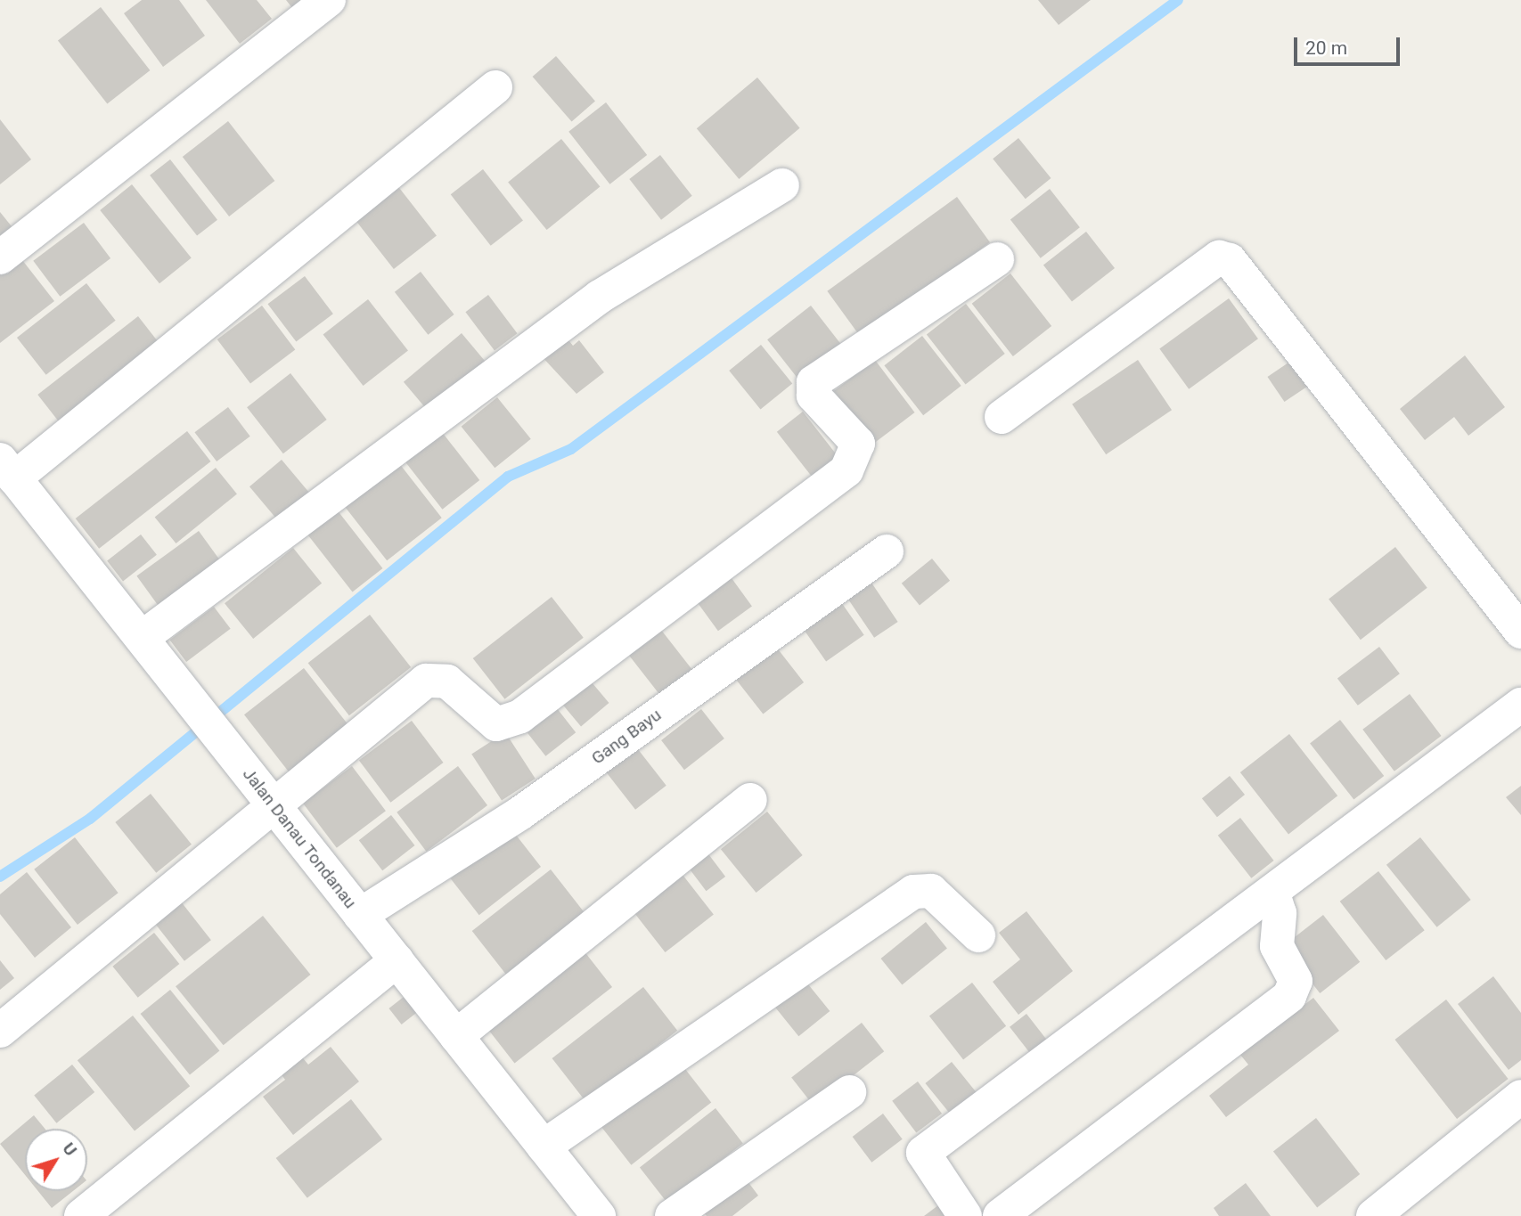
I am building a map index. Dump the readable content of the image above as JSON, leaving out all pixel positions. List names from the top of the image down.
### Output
{
  "streets": {
    "street": ["Gang Bayu", "Jalan Danau Tondanau"]
  },
  "crossings": [
    ["Gang Bayu", "Jalan Danau Tondanau"]
  ],
  "scale_bar": "20 m",
  "north": "top right"
}
